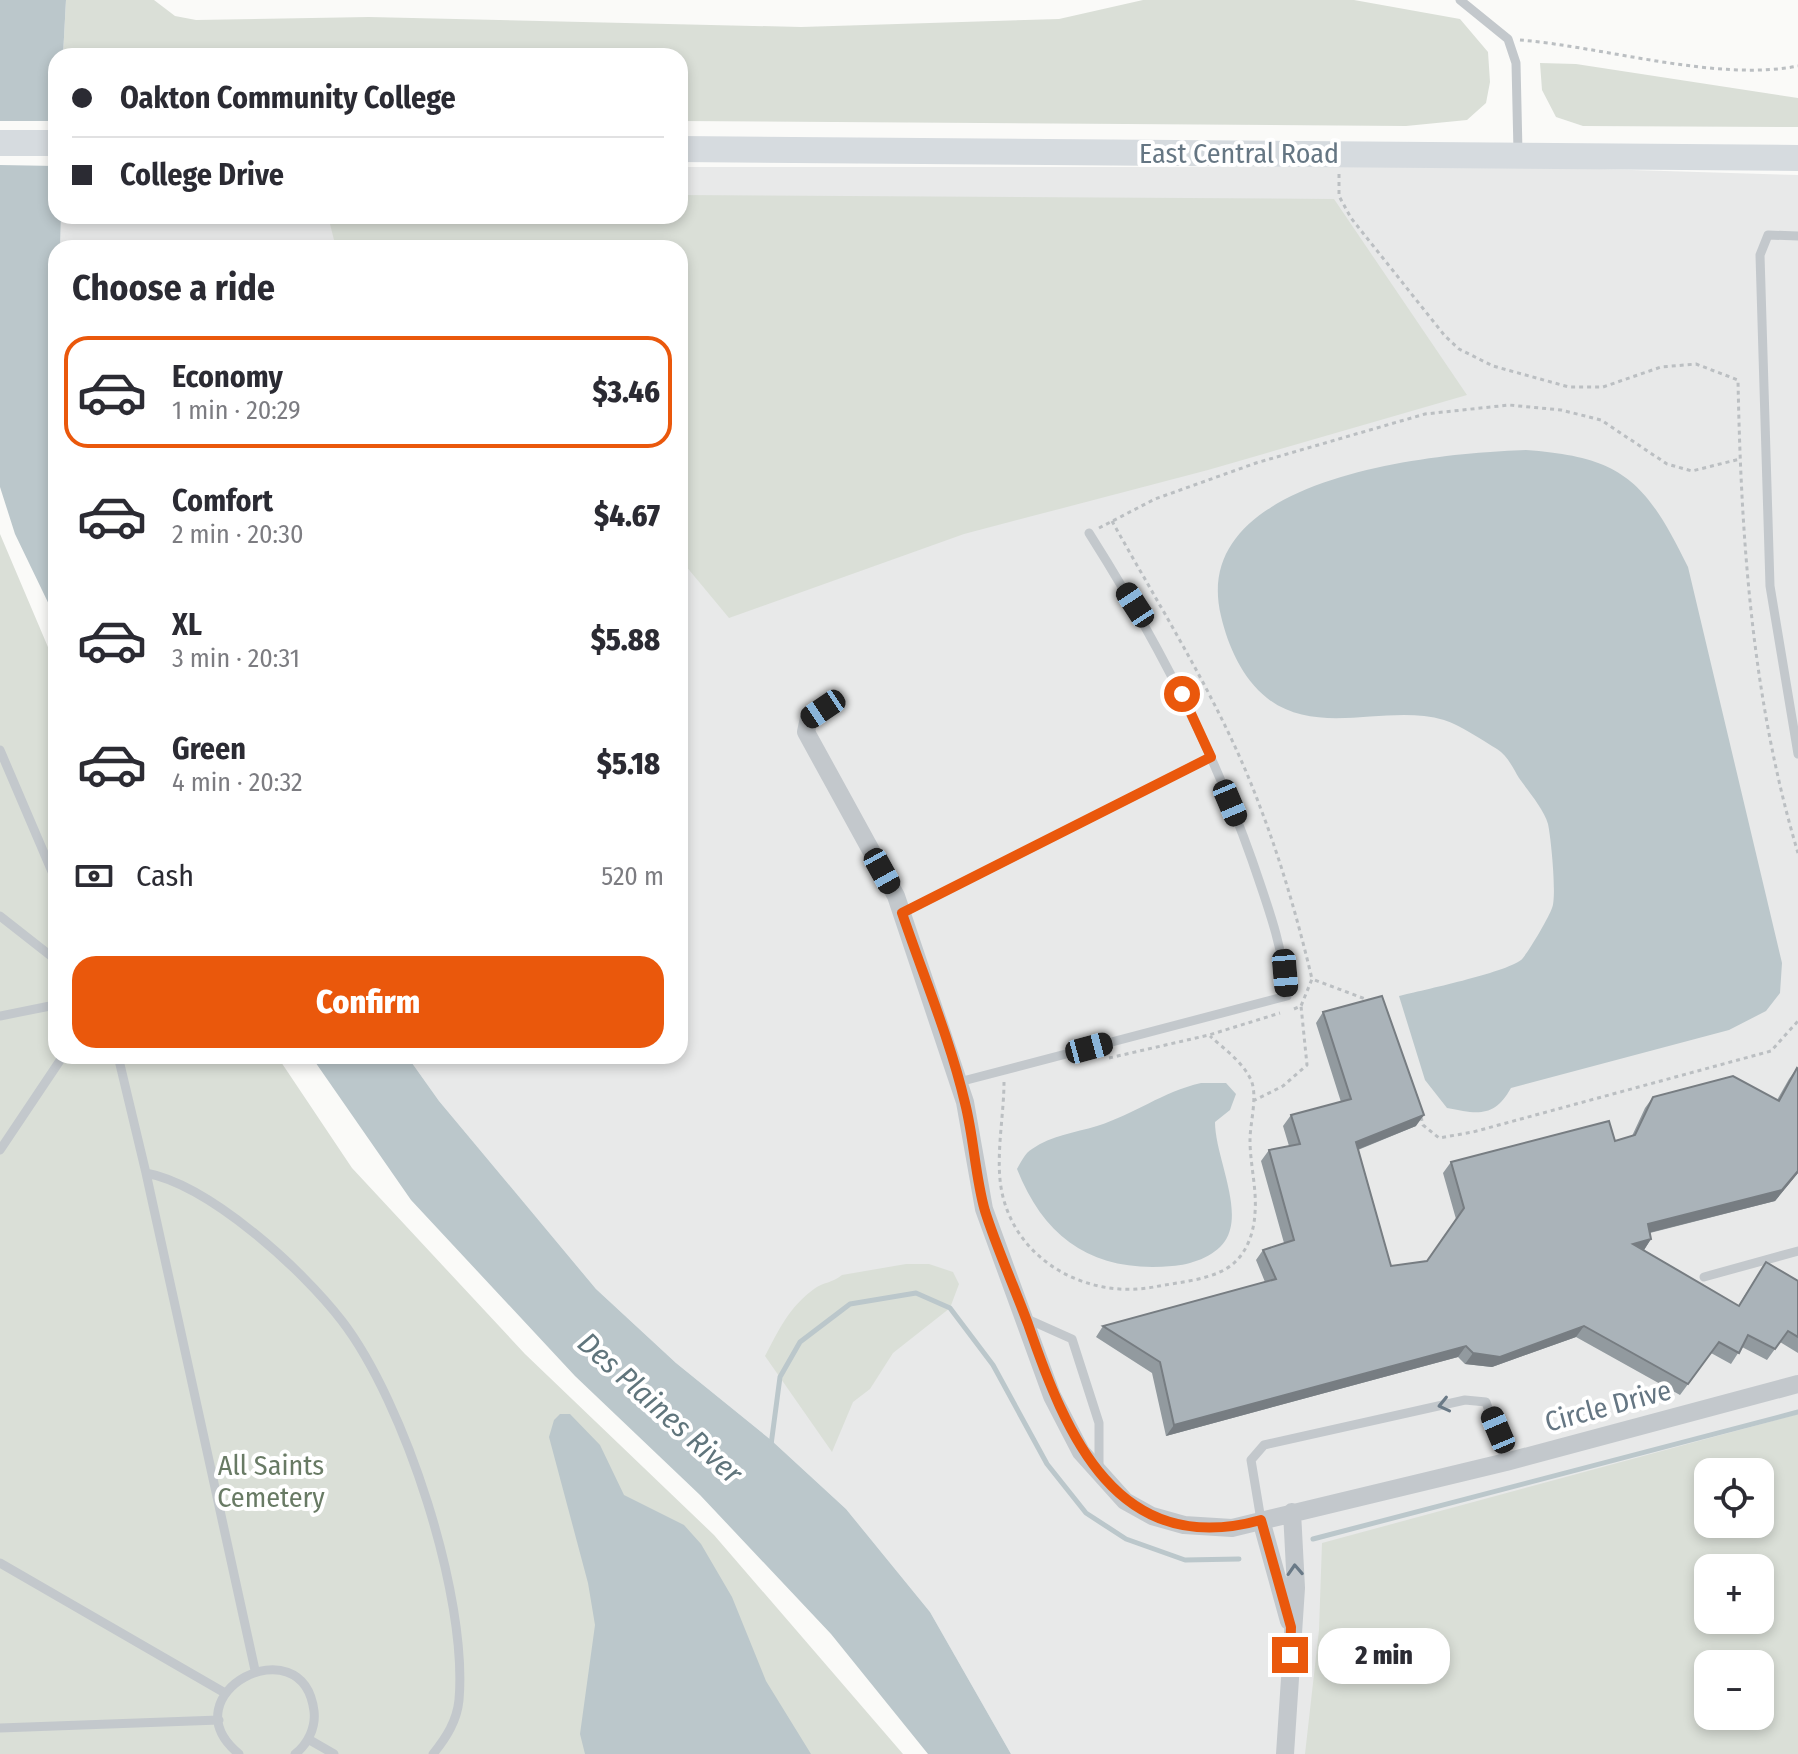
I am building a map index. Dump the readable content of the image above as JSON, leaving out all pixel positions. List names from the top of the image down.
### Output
{
  "streets": {
    "main road": ["East Central Road"],
    "street": ["Circle Drive"]
  },
  "water": ["Des Plaines River"],
  "parks": ["All Saints Cemetery"],
  "page": {
    "banner": ["Oakton Community College", "College Drive"],
    "heading": "Choose a ride",
    "list": [
      {
        "name": "Economy",
        "note": "1 min · 20:29",
        "value": "$3.46"
      },
      {
        "name": "Comfort",
        "note": "2 min · 20:30",
        "value": "$4.67"
      },
      {
        "name": "XL",
        "note": "3 min · 20:31",
        "value": "$5.88"
      },
      {
        "name": "Green",
        "note": "4 min · 20:32",
        "value": "$5.18"
      }
    ],
    "pay": ["Cash", "520 m"],
    "buttons": "Confirm",
    "map_buttons": ["+", "−"],
    "bubble": "2 min"
  }
}
